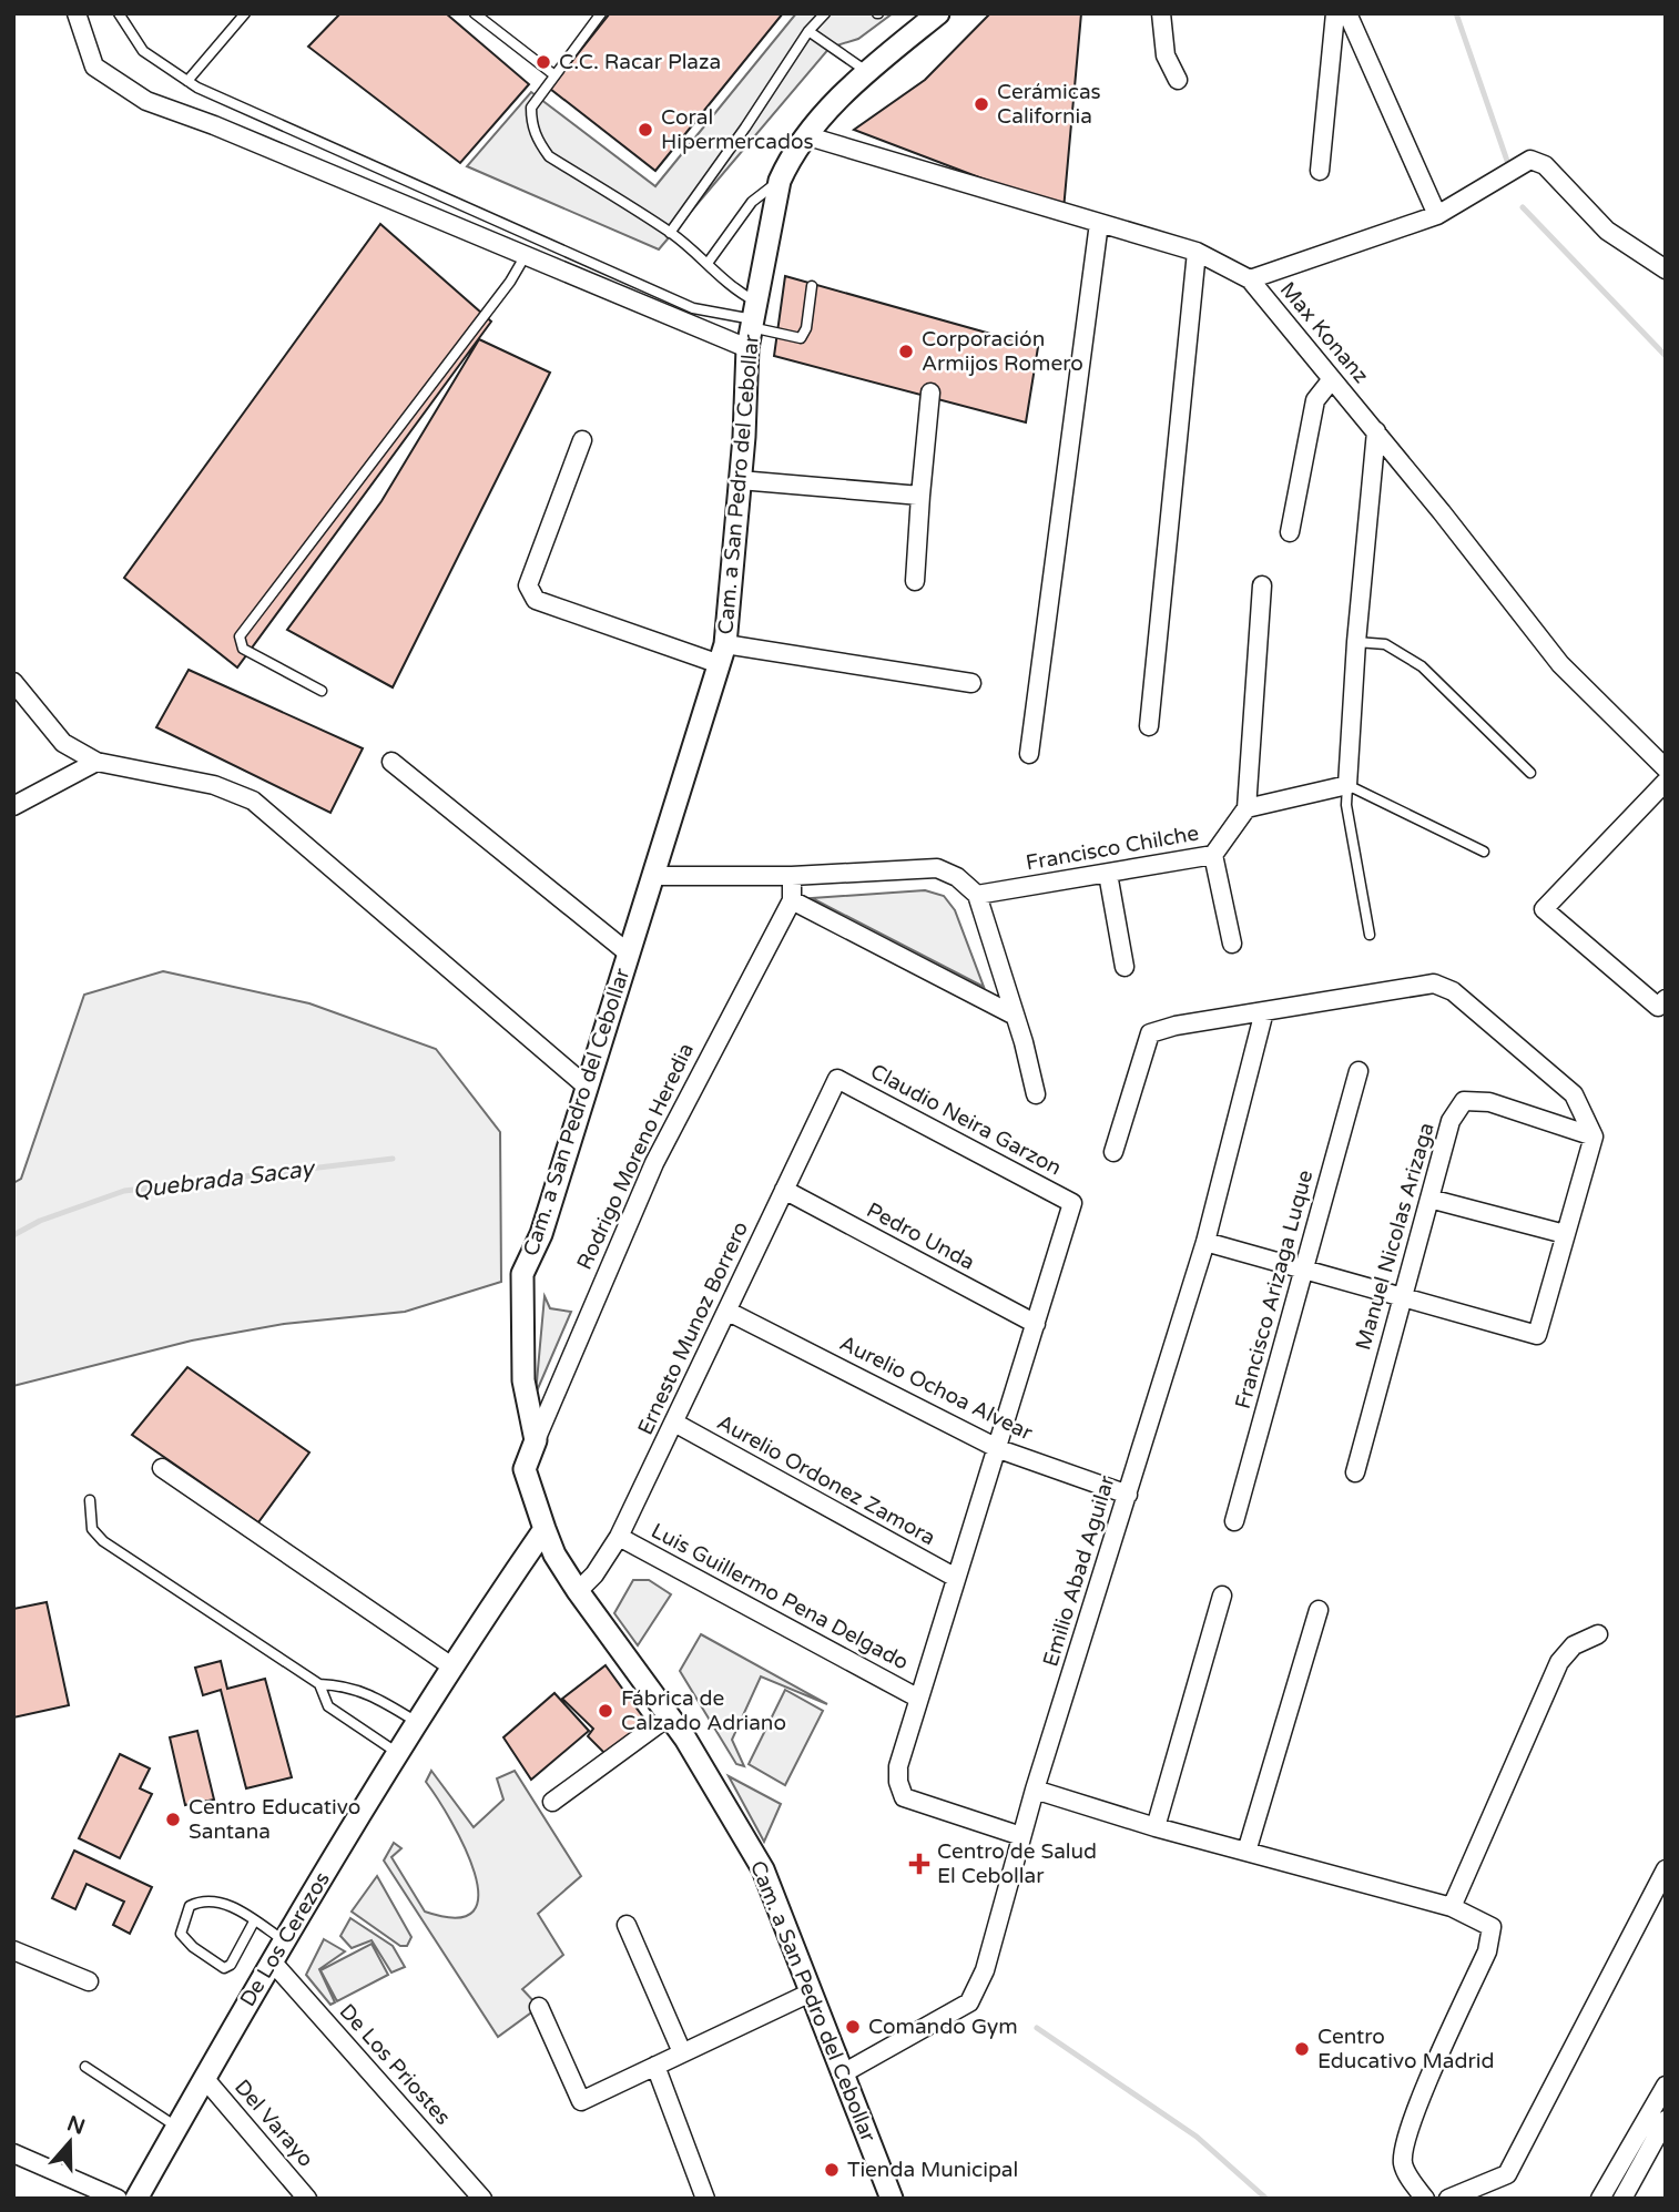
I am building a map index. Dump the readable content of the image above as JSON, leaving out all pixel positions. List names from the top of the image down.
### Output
{
  "streets": {
    "street": [
      "Max Konanz",
      "Cam. a San Pedro del Cebollar",
      "Francisco Chilche",
      "Claudio Neira Garzon",
      "Rodrigo Moreno Heredia",
      "Pedro Unda",
      "Manuel Nicolas Arizaga",
      "Francisco Arizaga Luque",
      "Ernesto Munoz Borrero",
      "Aurelio Ochoa Alvear",
      "Aurelio Ordonez Zamora",
      "Emilio Abad Aguilar",
      "Luis Guillermo Pena Delgado",
      "De Los Cerezos",
      "De Los Priostes",
      "Del Varayo"
    ]
  },
  "crossings": [
    ["Max Konanz", "Cam. a San Pedro del Cebollar"],
    ["Cam. a San Pedro del Cebollar", "Rodrigo Moreno Heredia"],
    ["Cam. a San Pedro del Cebollar", "Ernesto Munoz Borrero"],
    ["Cam. a San Pedro del Cebollar", "Emilio Abad Aguilar"],
    ["Cam. a San Pedro del Cebollar", "De Los Cerezos"],
    ["Claudio Neira Garzon", "Pedro Unda"],
    ["Claudio Neira Garzon", "Ernesto Munoz Borrero"],
    ["Pedro Unda", "Ernesto Munoz Borrero"],
    ["Ernesto Munoz Borrero", "Aurelio Ochoa Alvear"],
    ["Ernesto Munoz Borrero", "Aurelio Ordonez Zamora"],
    ["Ernesto Munoz Borrero", "Luis Guillermo Pena Delgado"],
    ["Aurelio Ochoa Alvear", "Emilio Abad Aguilar"],
    ["De Los Cerezos", "De Los Priostes"],
    ["De Los Cerezos", "Del Varayo"]
  ],
  "water": ["Quebrada Sacay"],
  "places": {
    "other": [
      "C.C. Racar Plaza",
      "Cerámicas California",
      "Coral Hipermercados",
      "Corporación Armijos Romero",
      "Fábrica de Calzado Adriano",
      "Centro Educativo Santana",
      "Comando Gym",
      "Centro Educativo Madrid",
      "Tienda Municipal"
    ],
    "health": ["Centro de Salud El Cebollar"]
  },
  "north": "top"
}
